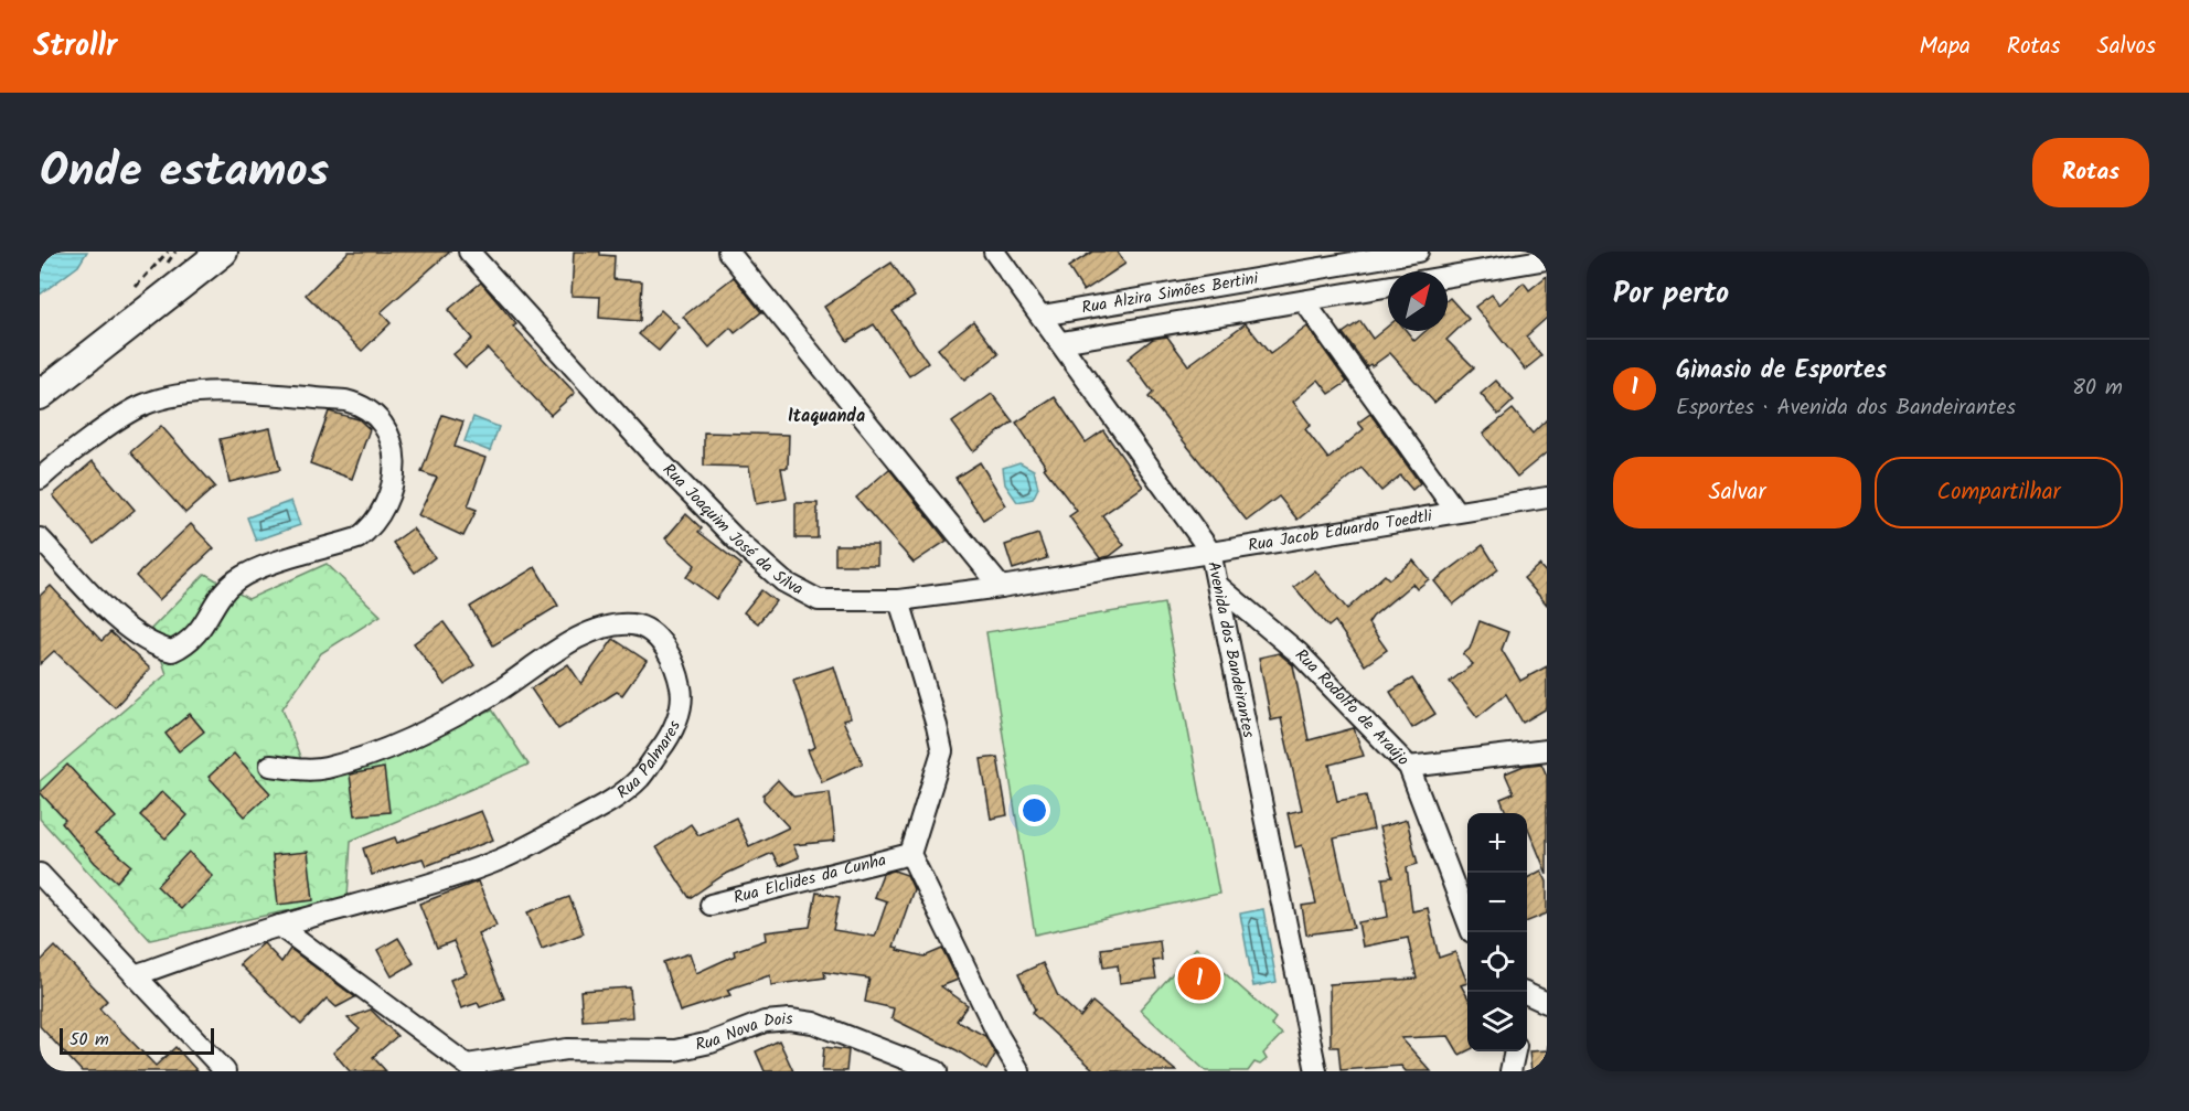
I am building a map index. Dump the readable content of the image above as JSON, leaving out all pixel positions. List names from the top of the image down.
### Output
{
  "streets": {
    "street": [
      "Rua Alzira Simões Bertini",
      "Rua Joaquim José da Silva",
      "Rua Jacob Eduardo Toedtli",
      "Avenida dos Bandeirantes",
      "Rua Rodolfo de Araújo",
      "Rua Palmares",
      "Rua Elclides da Cunha",
      "Rua Nova Dois"
    ]
  },
  "crossings": [
    ["Rua Alzira Simões Bertini", "Avenida dos Bandeirantes"],
    ["Rua Joaquim José da Silva", "Rua Jacob Eduardo Toedtli"],
    ["Rua Jacob Eduardo Toedtli", "Avenida dos Bandeirantes"],
    ["Avenida dos Bandeirantes", "Rua Rodolfo de Araújo"]
  ],
  "districts": ["Itaquanda"],
  "scale_bar": "50 m",
  "north": "top right",
  "page": {
    "header": "Strollr",
    "nav": ["Mapa", "Rotas", "Salvos"],
    "title": "Onde estamos",
    "buttons": [
      "Rotas",
      ["Salvar", "Compartilhar"]
    ],
    "heading": "Por perto",
    "list": [
      {
        "mark": "1",
        "name": "Ginasio de Esportes",
        "note": "Esportes · Avenida dos Bandeirantes",
        "value": "80 m"
      }
    ],
    "map_buttons": ["+", "−"],
    "pins": "1",
    "scale": "50 m"
  }
}
